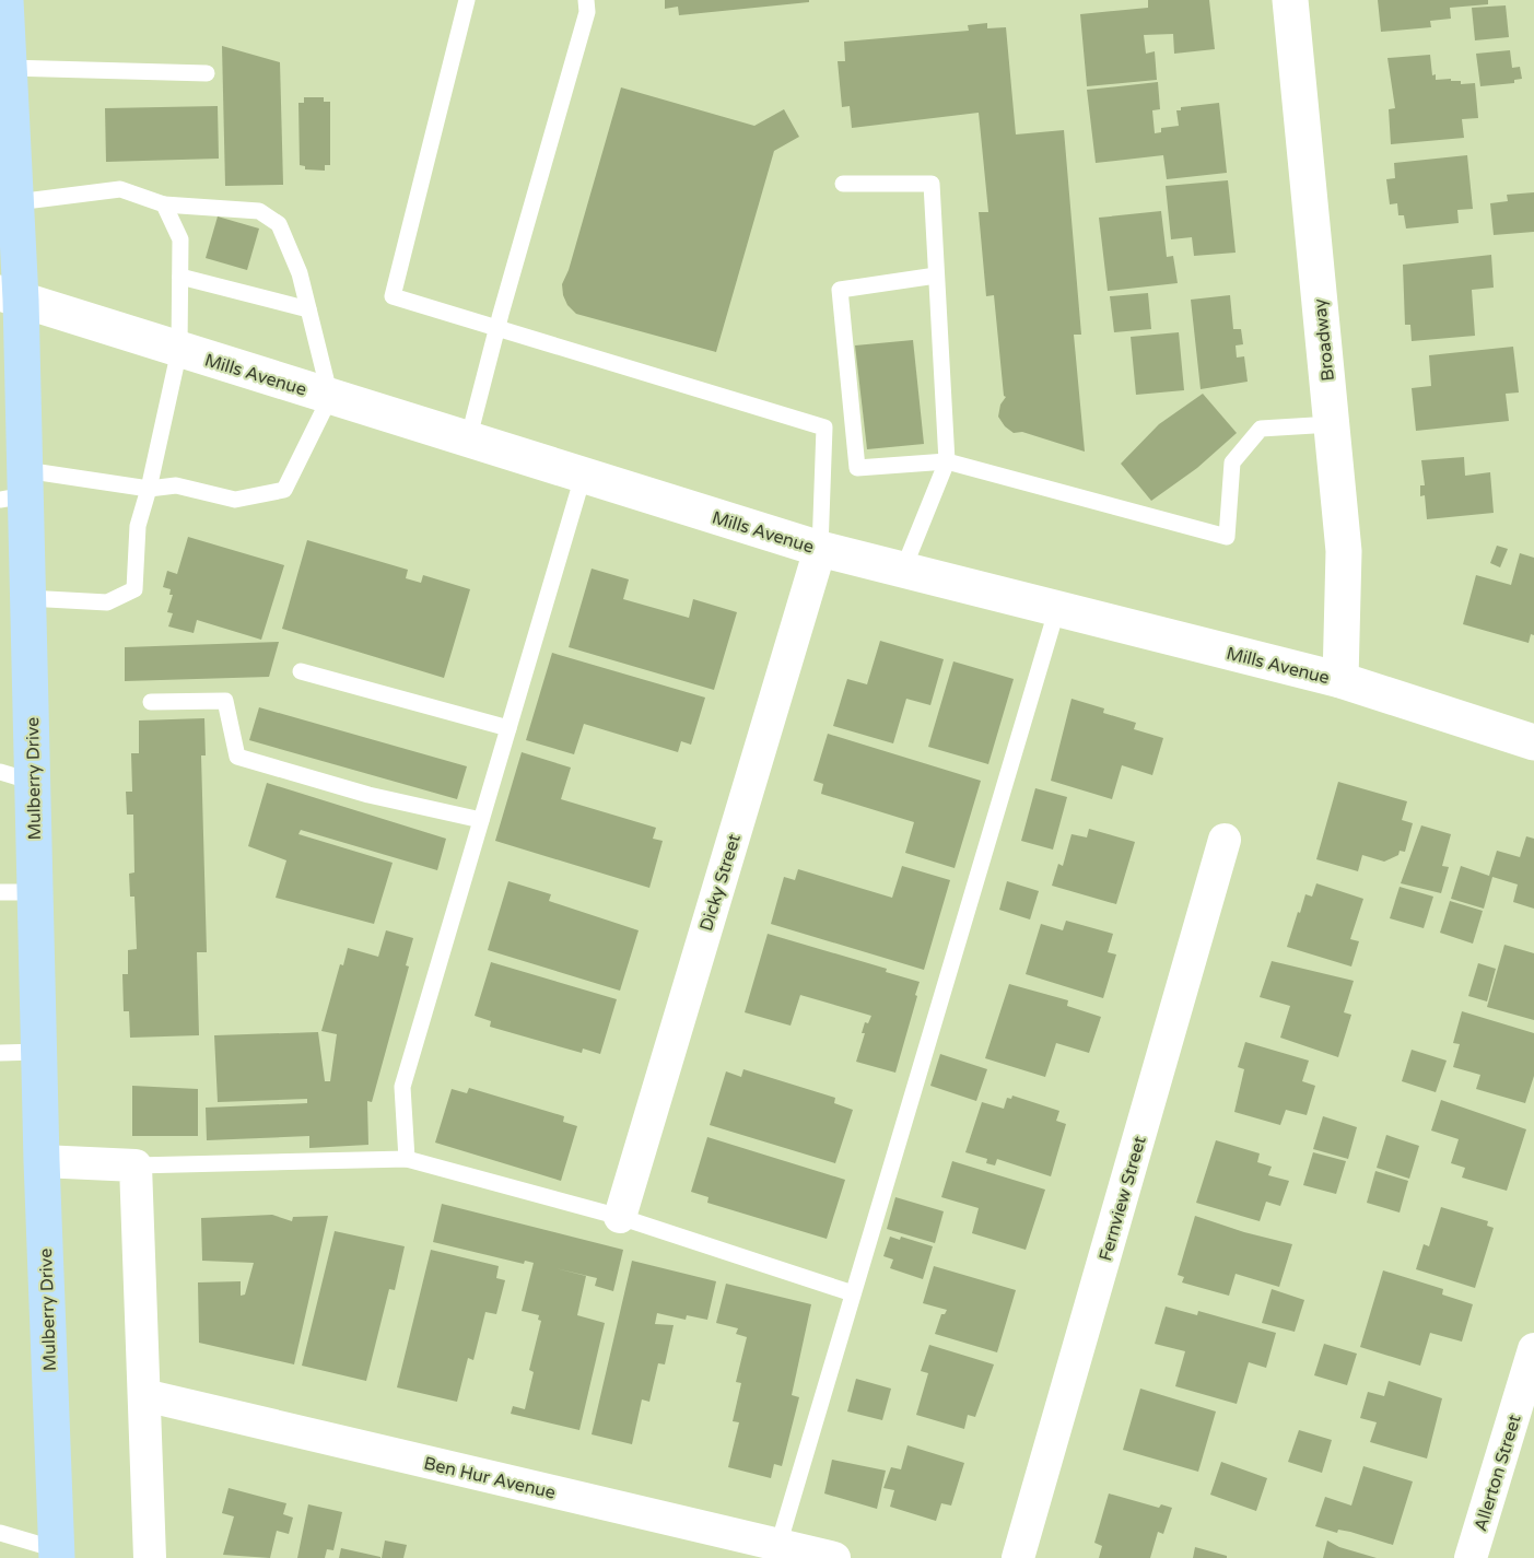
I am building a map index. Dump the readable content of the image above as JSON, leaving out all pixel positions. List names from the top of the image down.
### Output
{
  "streets": {
    "main road": ["Broadway", "Mills Avenue", "Mulberry Drive"],
    "street": [
      "Dicky Street",
      "Fernview Street",
      "Allerton Street",
      "Ben Hur Avenue"
    ]
  },
  "crossings": [
    ["Broadway", "Mills Avenue"],
    ["Mills Avenue", "Mulberry Drive"],
    ["Mills Avenue", "Dicky Street"]
  ]
}
